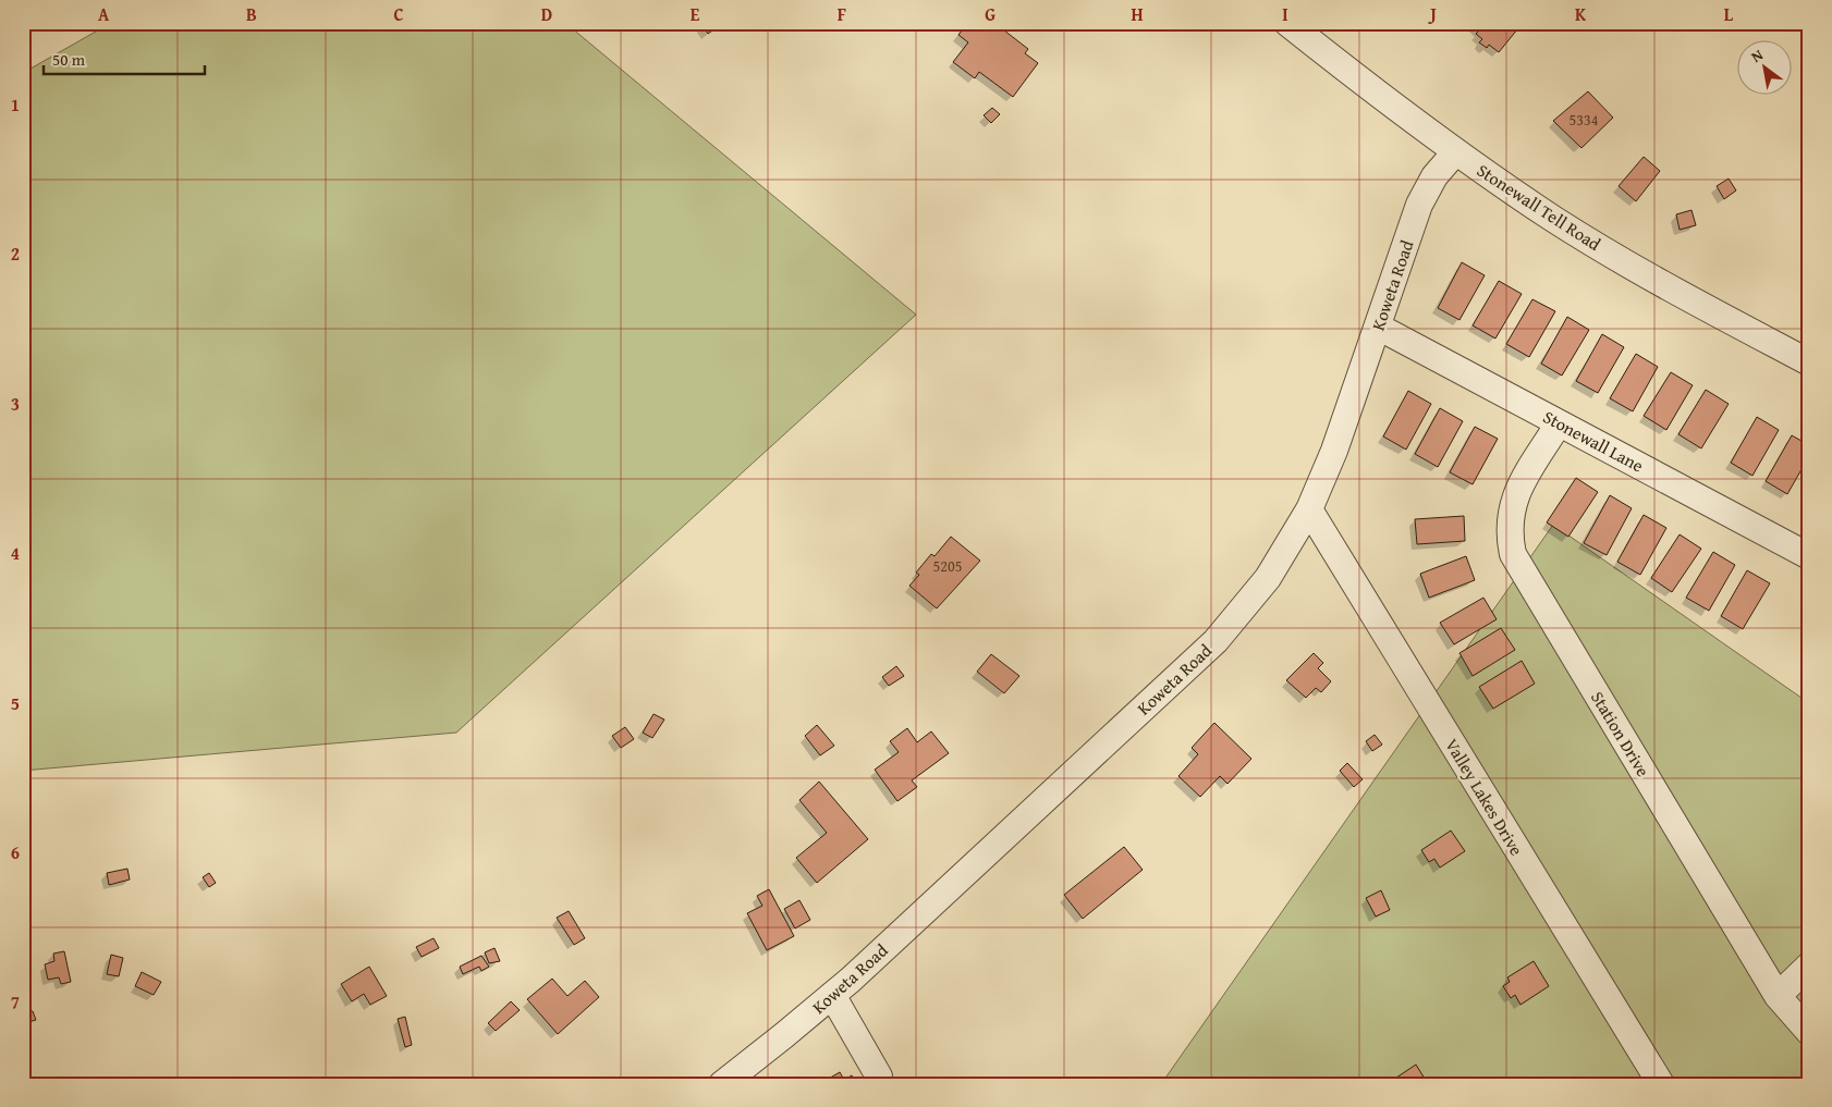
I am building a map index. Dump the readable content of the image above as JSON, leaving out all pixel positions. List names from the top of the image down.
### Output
{
  "streets": {
    "street": [
      "Stonewall Tell Road",
      "Koweta Road",
      "Stonewall Lane",
      "Station Drive",
      "Valley Lakes Drive"
    ]
  },
  "crossings": [
    ["Stonewall Tell Road", "Koweta Road"],
    ["Koweta Road", "Stonewall Lane"],
    ["Koweta Road", "Valley Lakes Drive"],
    ["Stonewall Lane", "Station Drive"]
  ],
  "house_numbers": ["5334", "5205"],
  "scale_bar": "50 m",
  "north": "top left",
  "grid": {
    "columns": [
      "A",
      "B",
      "C",
      "D",
      "E",
      "F",
      "G",
      "H",
      "I",
      "J",
      "K",
      "L"
    ],
    "rows": [
      "1",
      "2",
      "3",
      "4",
      "5",
      "6",
      "7"
    ]
  }
}
